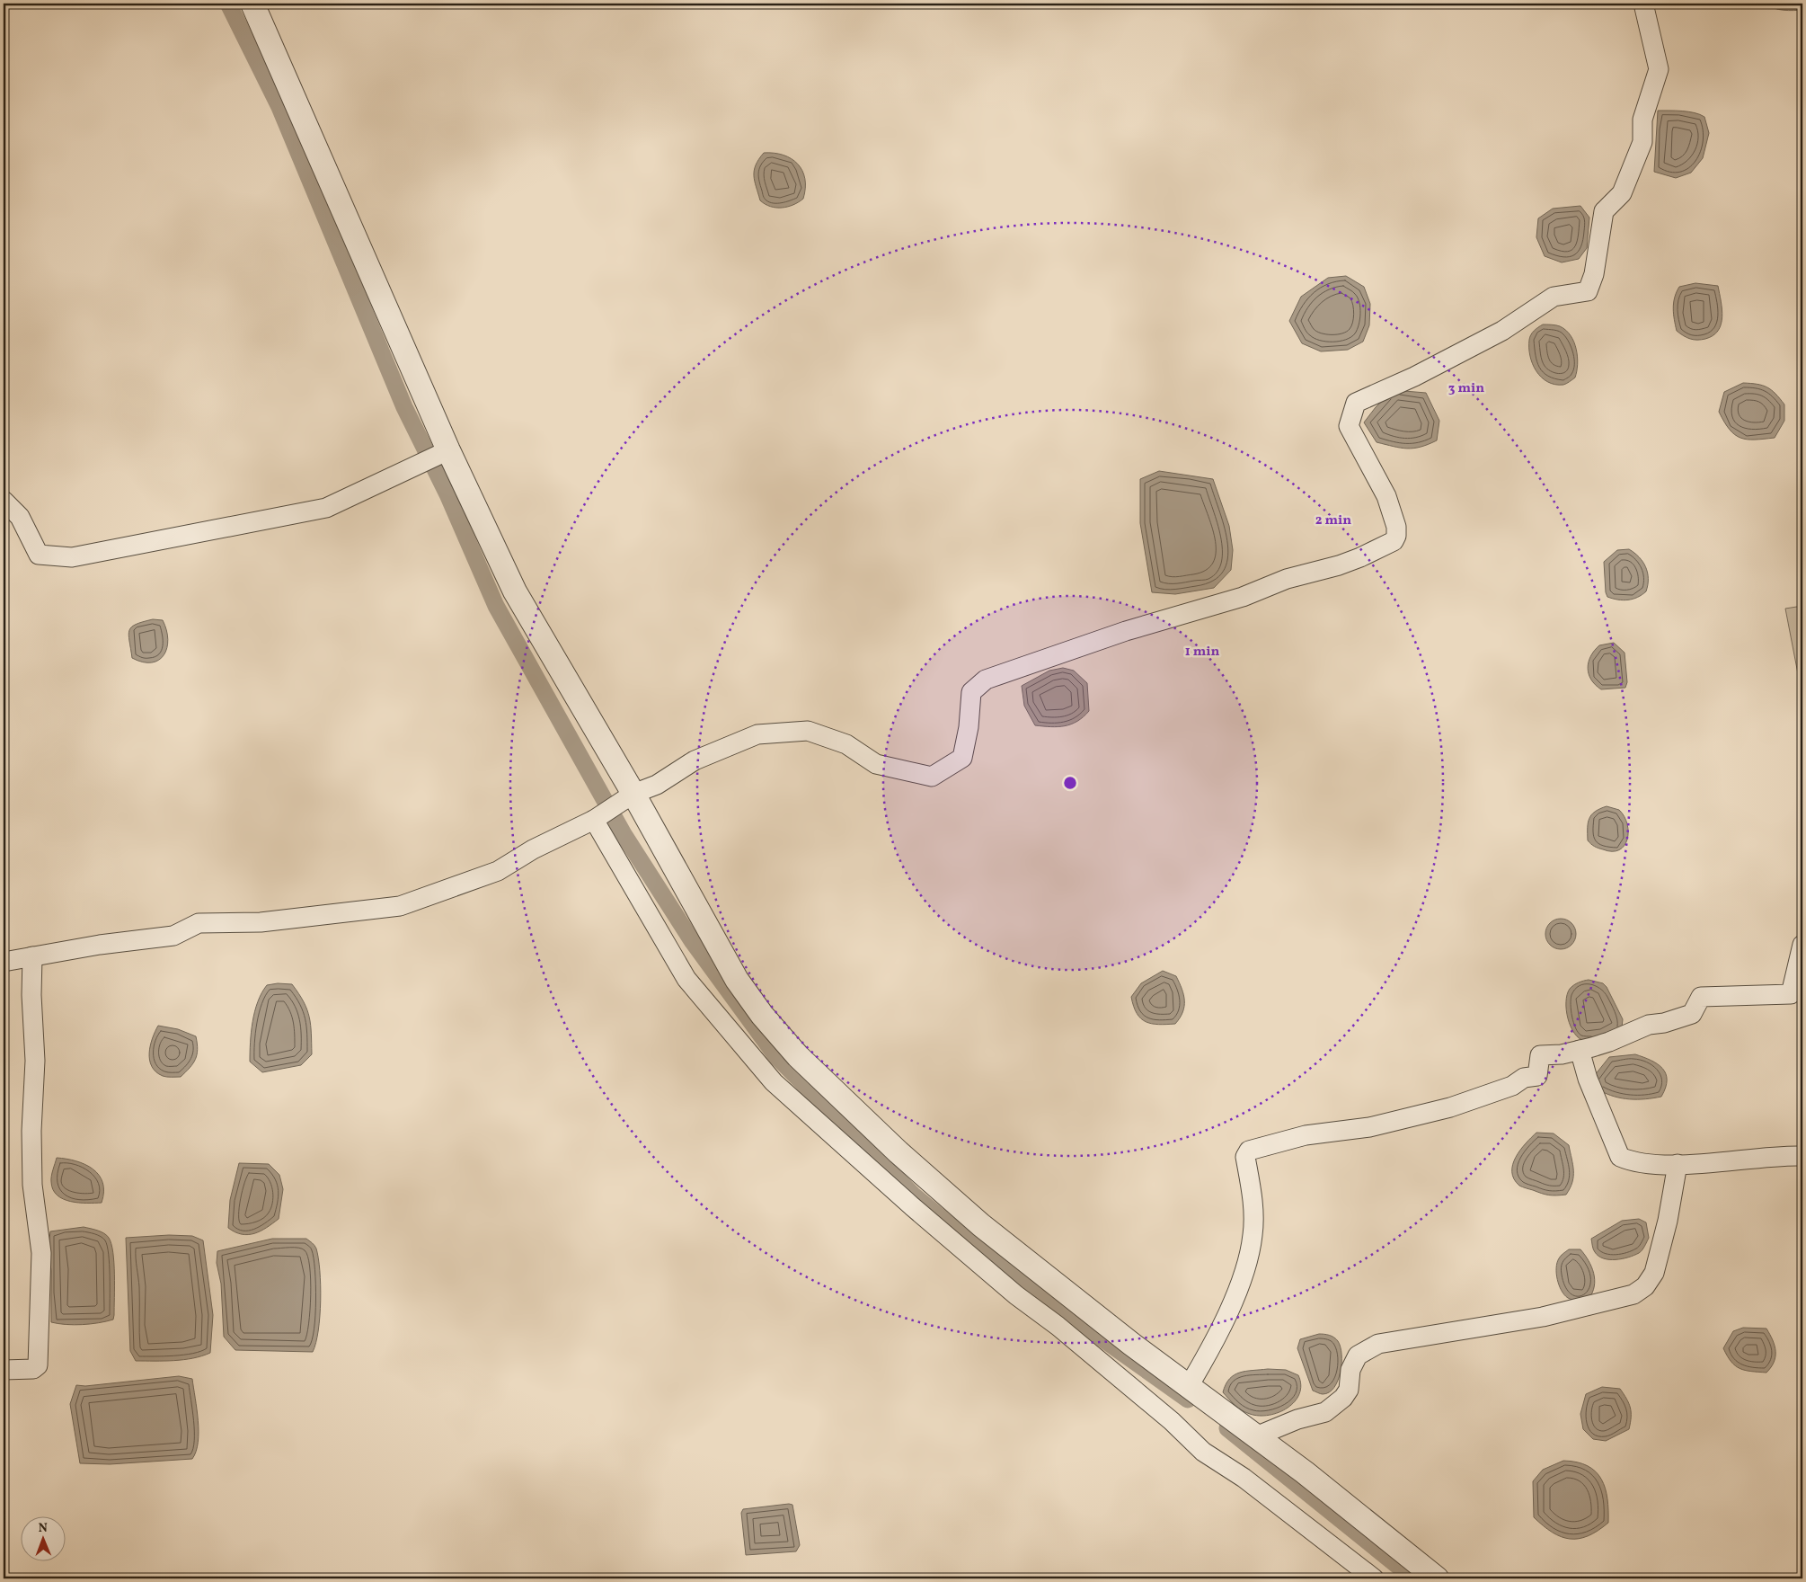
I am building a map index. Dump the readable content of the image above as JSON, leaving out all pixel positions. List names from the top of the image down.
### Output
{
  "north": "top",
  "rings": ["3 min", "2 min", "1 min"]
}
